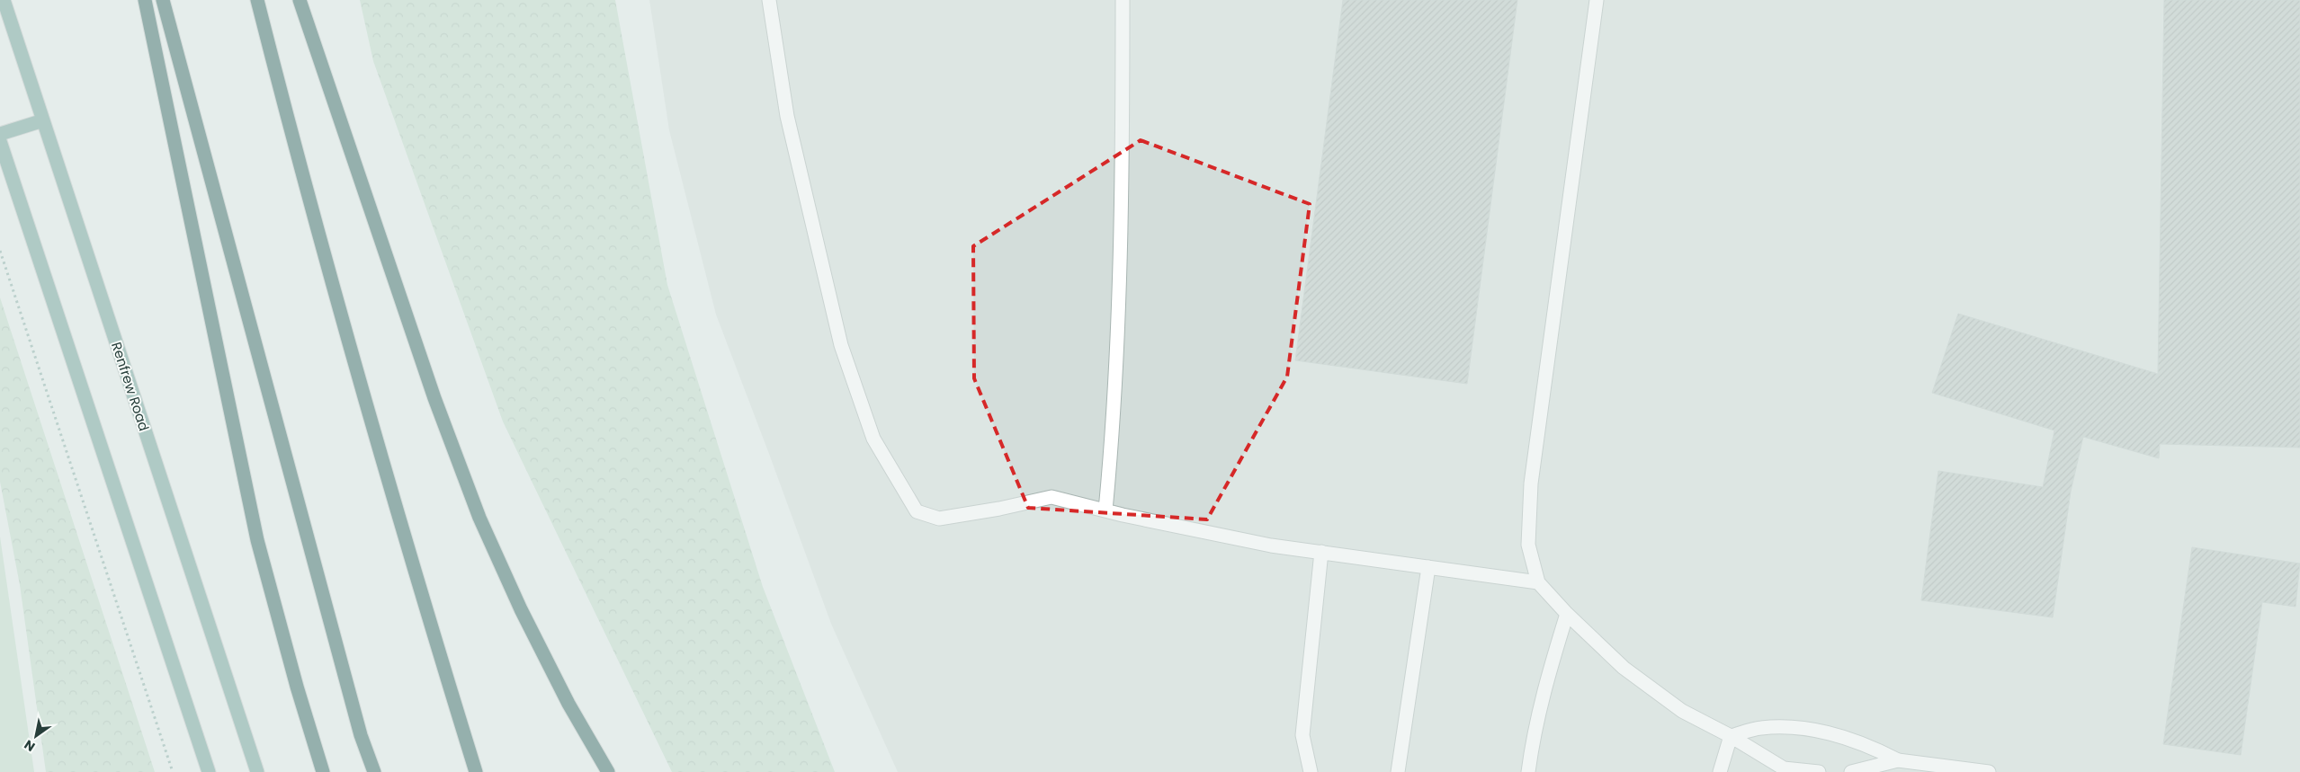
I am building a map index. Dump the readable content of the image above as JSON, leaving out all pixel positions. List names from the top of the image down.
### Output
{
  "streets": {
    "main road": ["Renfrew Road"]
  },
  "north": "bottom left"
}
